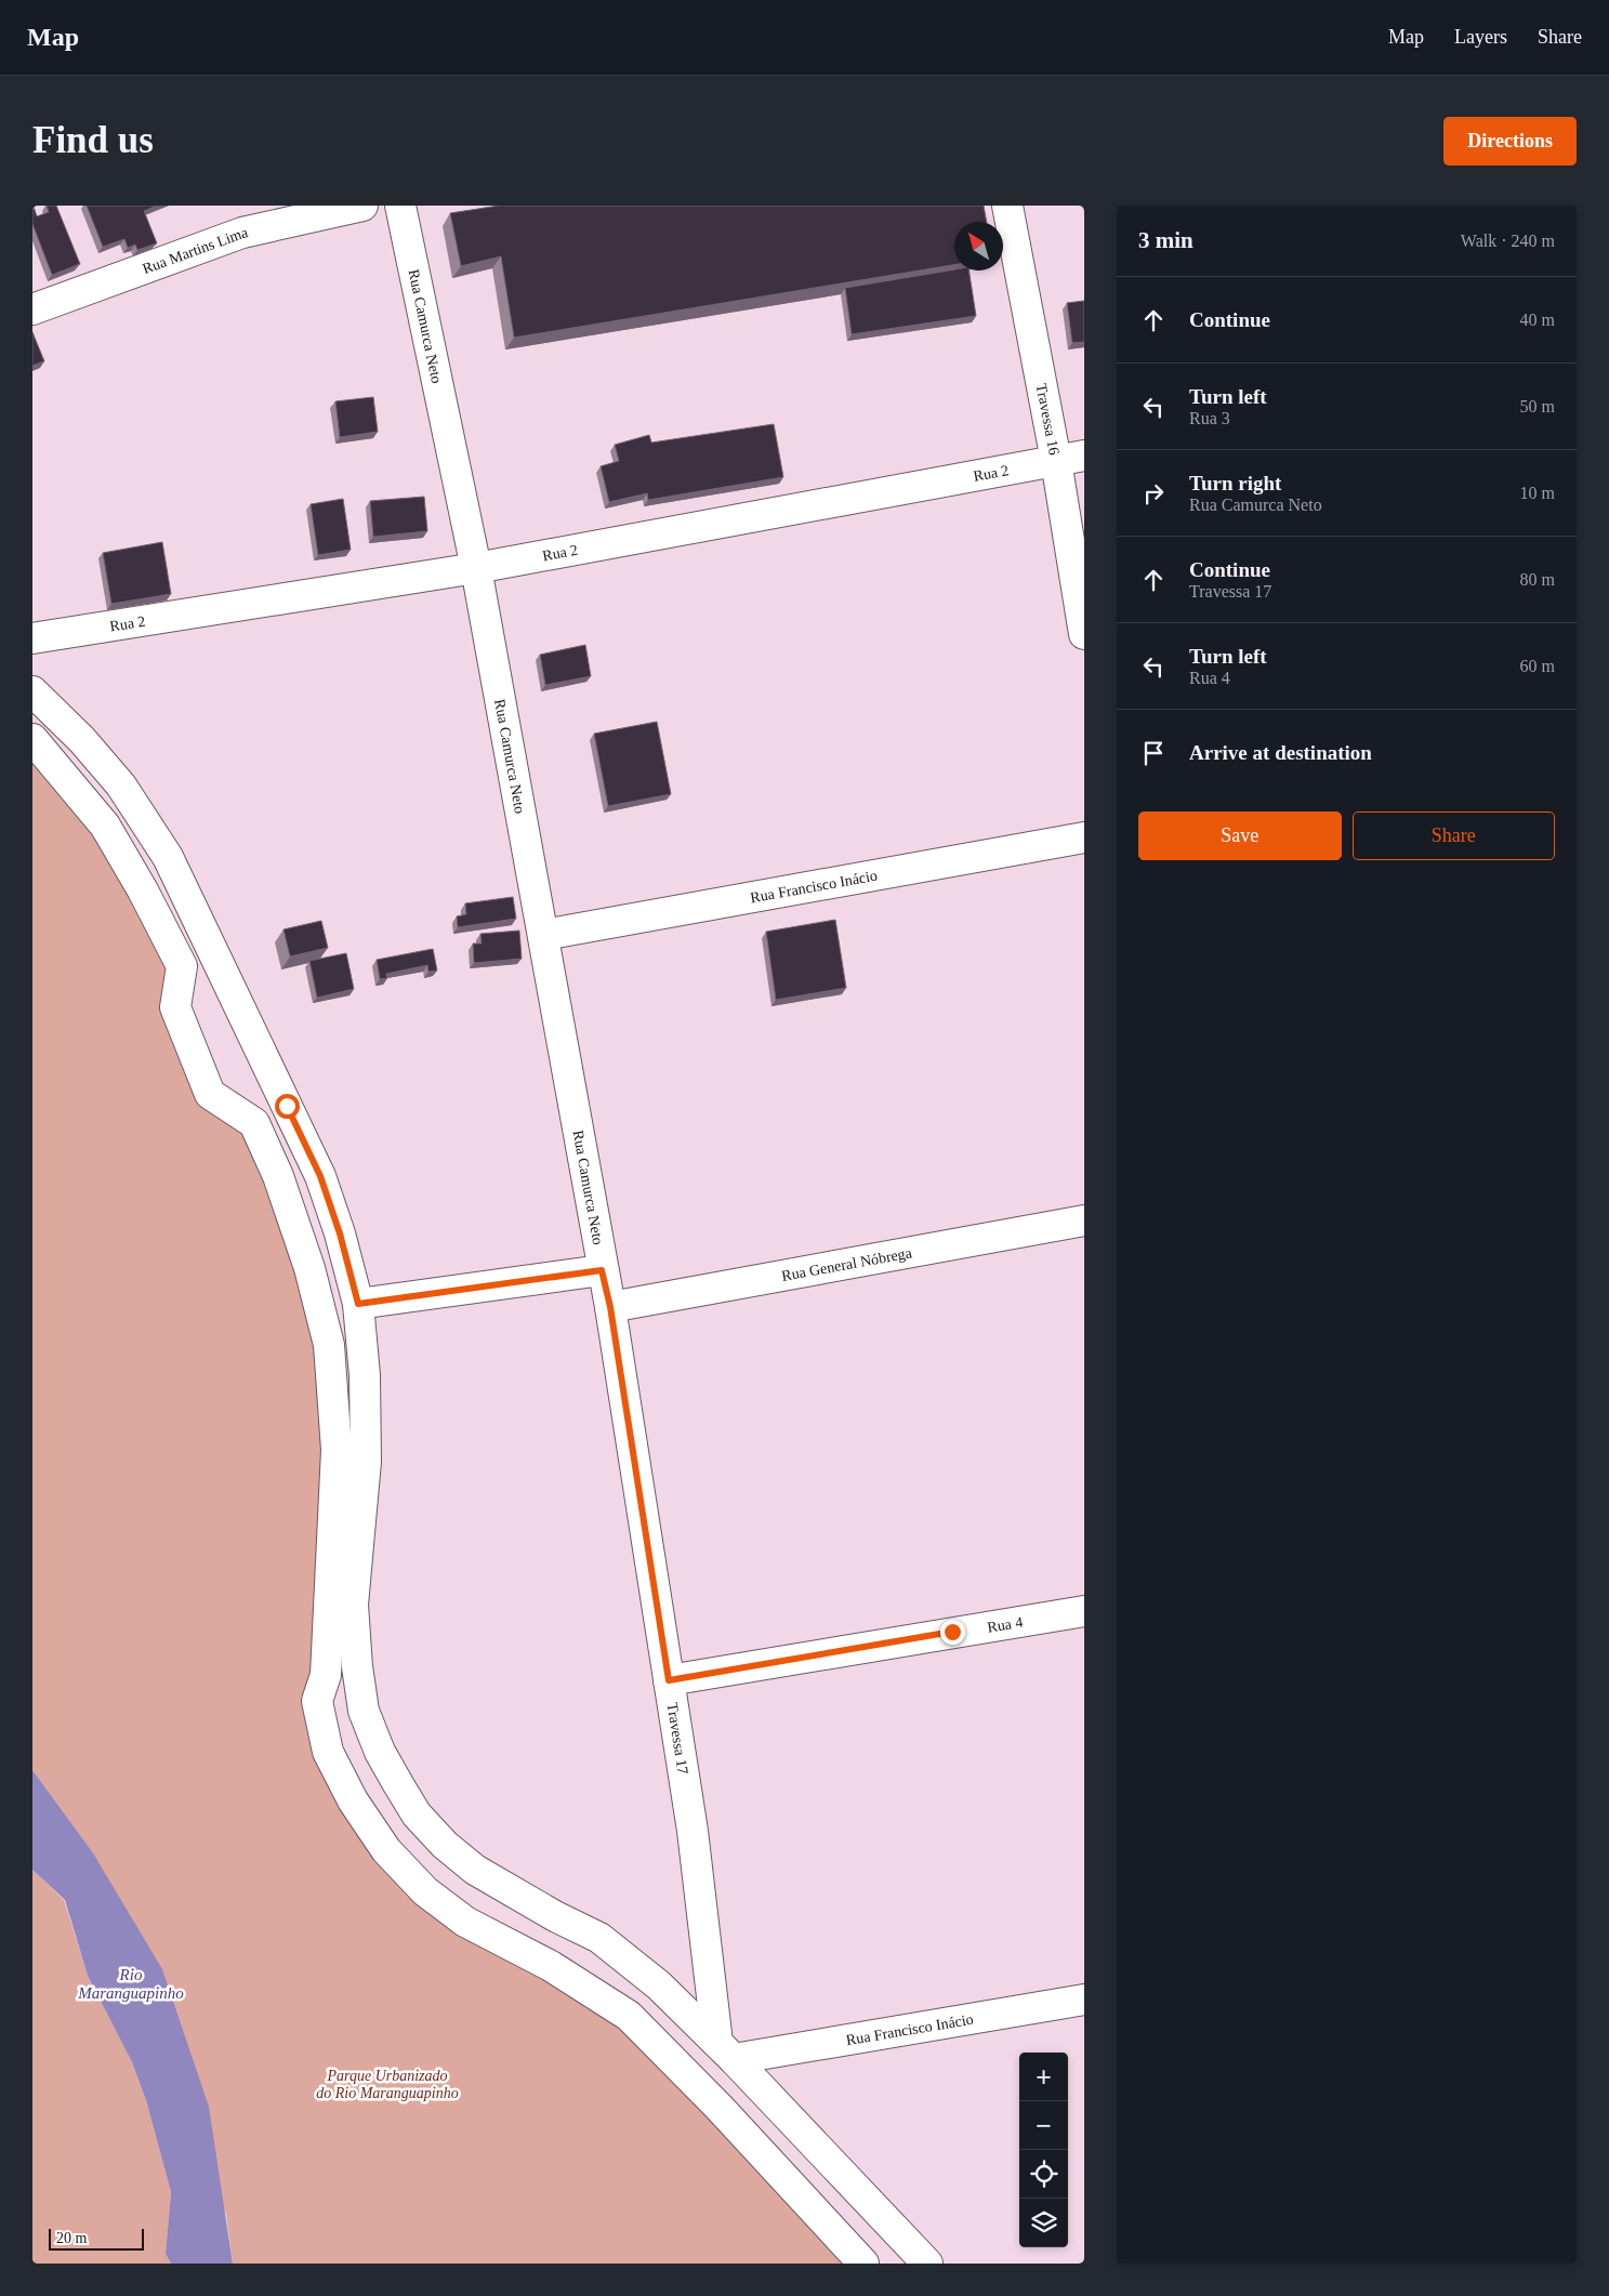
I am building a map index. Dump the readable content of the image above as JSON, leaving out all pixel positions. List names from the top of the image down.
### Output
{
  "streets": {
    "street": [
      "Rua Martins Lima",
      "Rua Camurca Neto",
      "Travessa 16",
      "Rua 2",
      "Rua Francisco Inácio",
      "Rua General Nóbrega",
      "Rua 4",
      "Travessa 17"
    ]
  },
  "crossings": [
    ["Rua Camurca Neto", "Rua 2"],
    ["Rua Camurca Neto", "Rua Francisco Inácio"],
    ["Rua Camurca Neto", "Rua General Nóbrega"],
    ["Rua Camurca Neto", "Travessa 17"],
    ["Travessa 16", "Rua 2"],
    ["Rua Francisco Inácio", "Travessa 17"],
    ["Rua General Nóbrega", "Travessa 17"],
    ["Rua 4", "Travessa 17"]
  ],
  "water": ["Rio Maranguapinho"],
  "parks": ["Parque Urbanizado do Rio Maranguapinho"],
  "scale_bar": "20 m",
  "north": "top left",
  "page": {
    "header": "Map",
    "nav": ["Map", "Layers", "Share"],
    "buttons": [
      "Directions",
      ["Save", "Share"]
    ],
    "title": "Find us",
    "heading": ["3 min", "Walk · 240 m"],
    "list": [
      ["Continue", "40 m"],
      ["Turn left", "Rua 3", "50 m"],
      ["Turn right", "Rua Camurca Neto", "10 m"],
      ["Continue", "Travessa 17", "80 m"],
      ["Turn left", "Rua 4", "60 m"],
      "Arrive at destination"
    ],
    "map_buttons": ["+", "−"],
    "scale": "20 m"
  }
}
